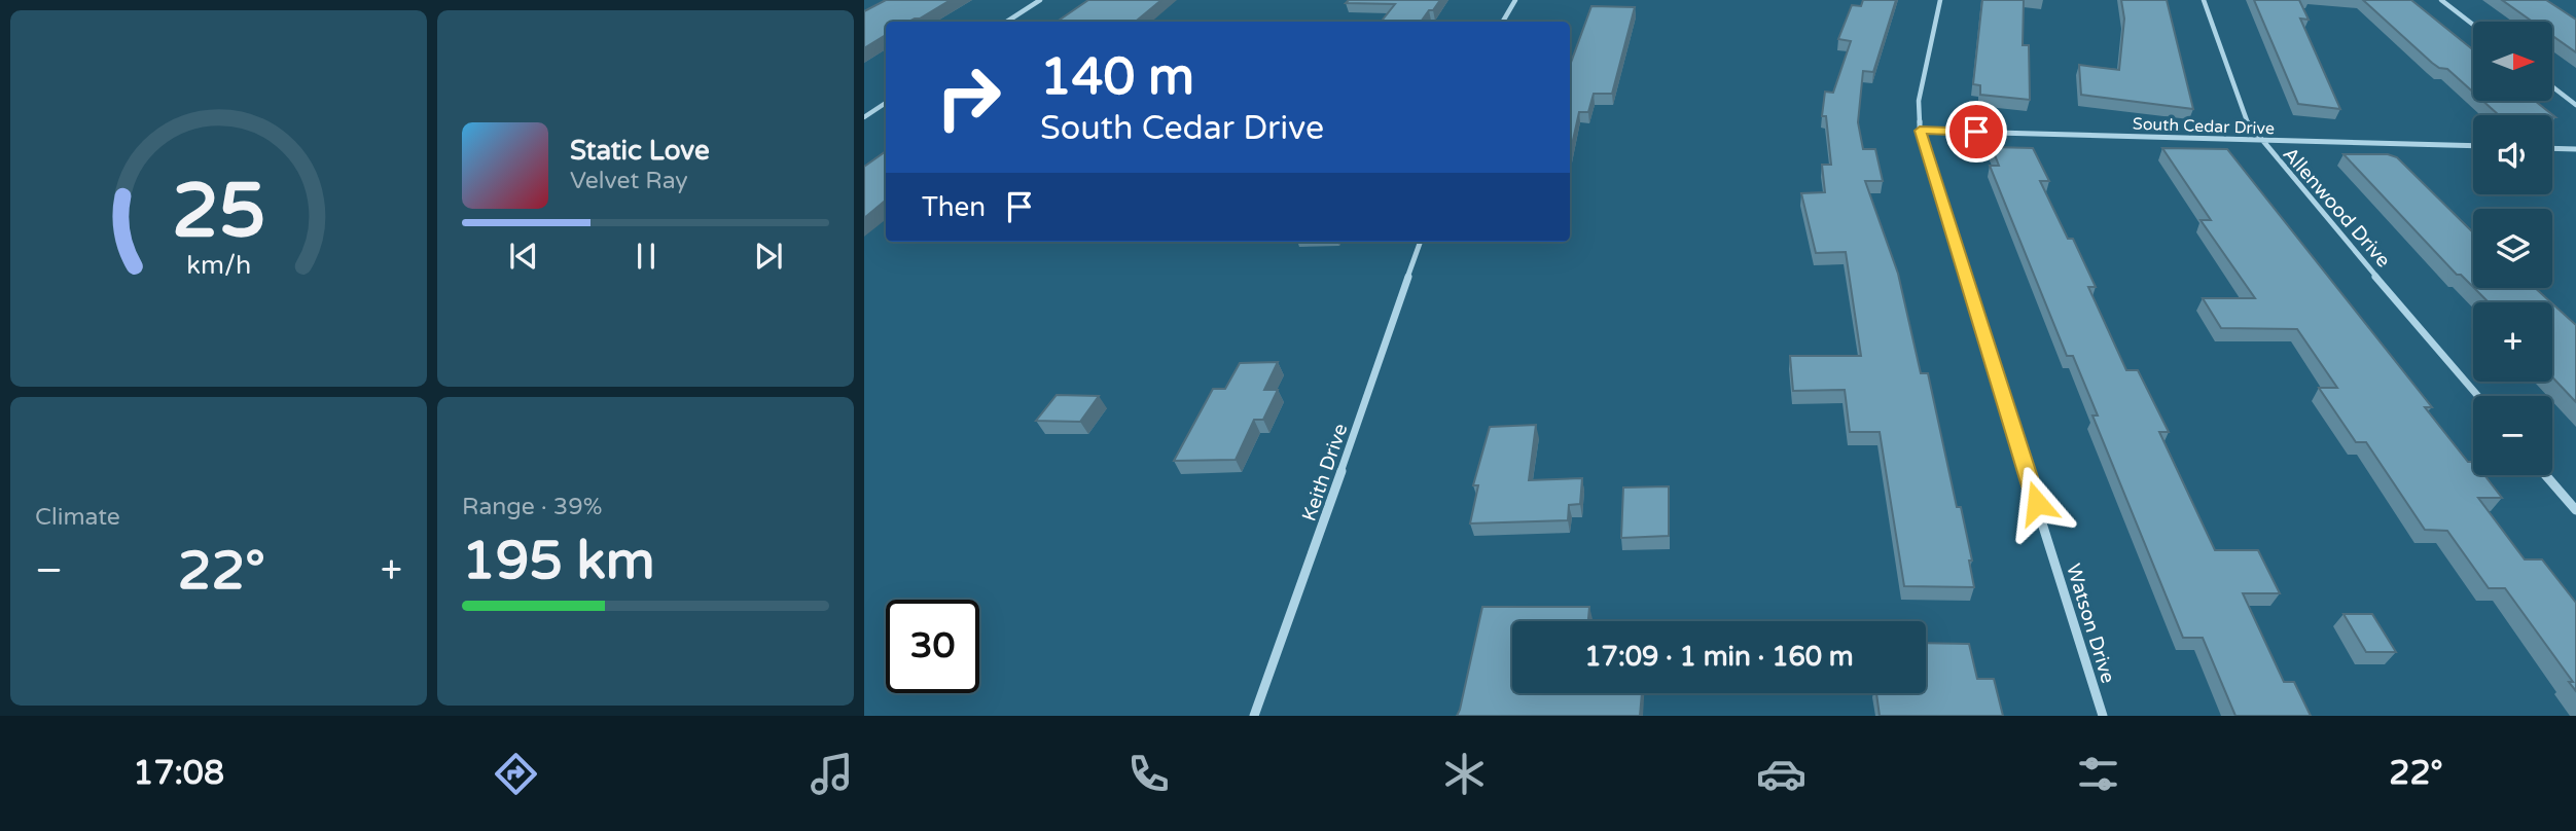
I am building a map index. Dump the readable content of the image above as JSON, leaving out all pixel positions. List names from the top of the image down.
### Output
{
  "streets": {
    "street": [
      "South Cedar Drive",
      "Allenwood Drive",
      "Keith Drive",
      "Watson Drive"
    ]
  },
  "crossings": [
    ["South Cedar Drive", "Allenwood Drive"],
    ["South Cedar Drive", "Watson Drive"]
  ],
  "north": "right",
  "page": {
    "map_buttons": ["+", "−"],
    "turn": ["140 m", "South Cedar Drive"],
    "song": ["Static Love", "Velvet Ray"],
    "then": "Then",
    "tile": [
      "Climate",
      ["Range · 39%", "195 km"]
    ],
    "heat": ["−", "22°", "+"],
    "limit": "30",
    "trip": "17:09 · 1 min · 160 m",
    "tabs": ["17:08", "22°"],
    "gauge": ["25", "km/h"]
  }
}
